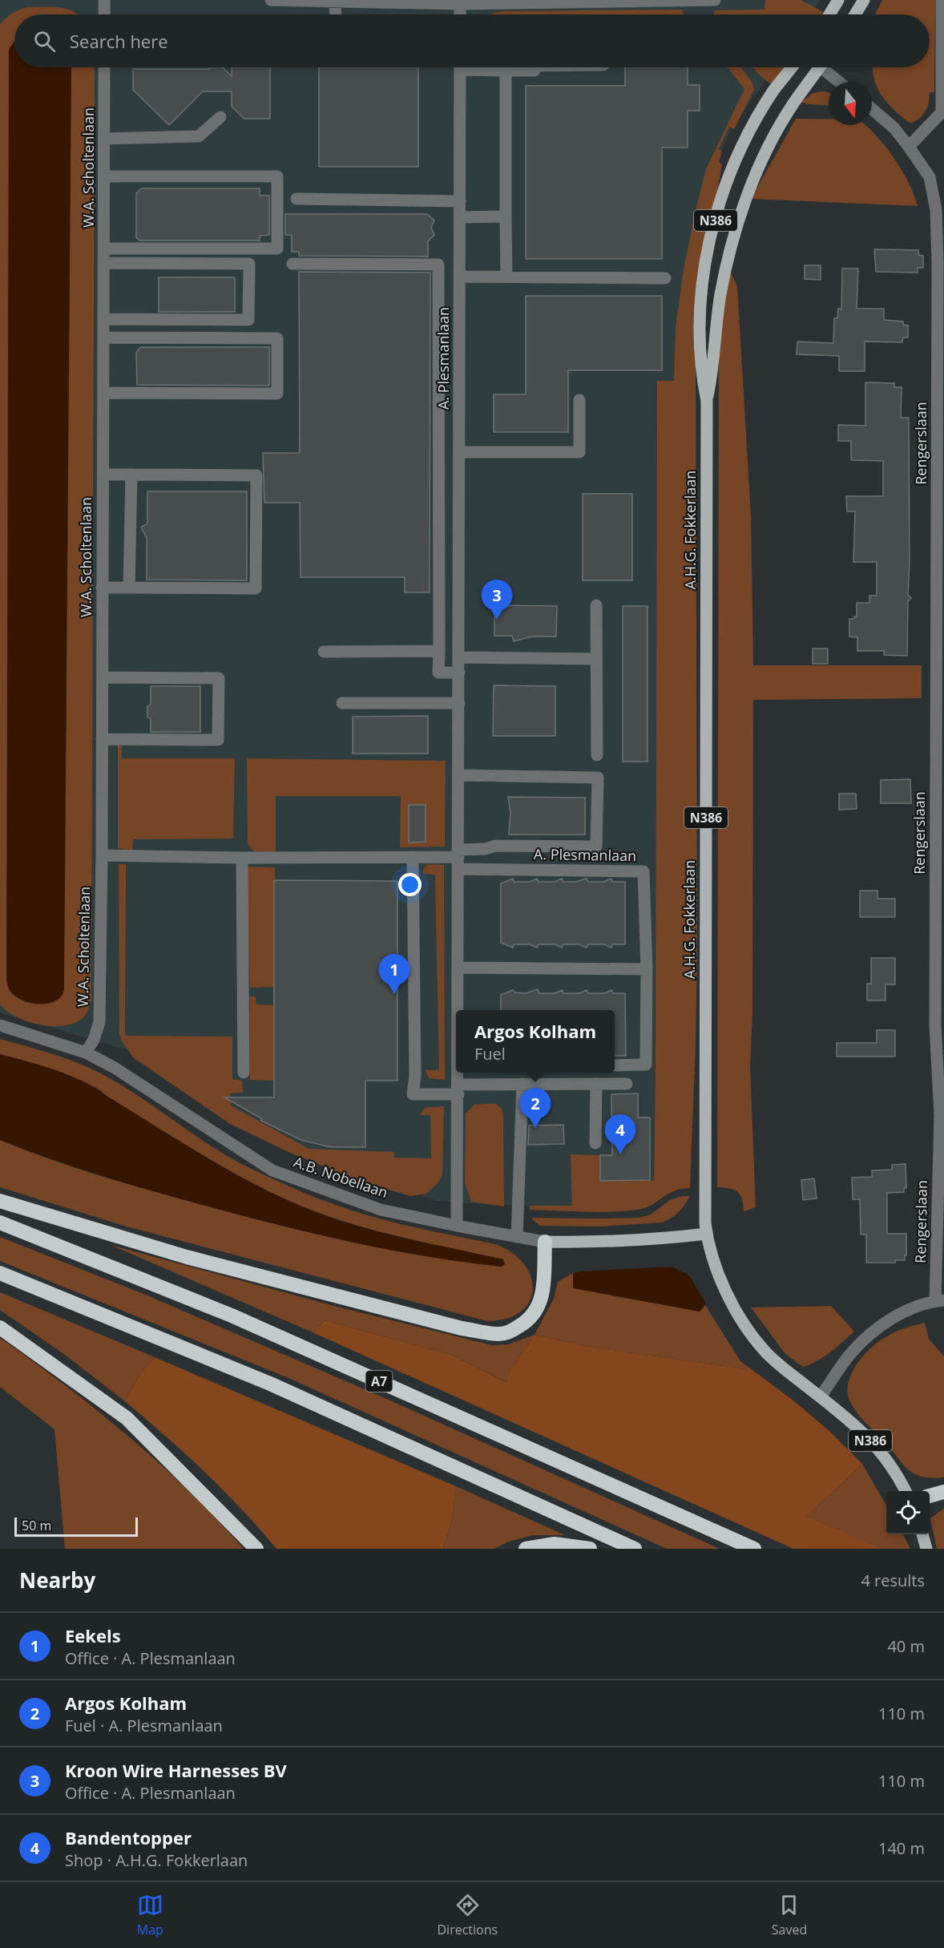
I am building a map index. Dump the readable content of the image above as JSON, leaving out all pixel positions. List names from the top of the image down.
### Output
{
  "streets": {
    "highway": ["A7"],
    "main road": ["N386", "A.H.G. Fokkerlaan", "A.B. Nobellaan"],
    "street": ["W.A. Scholtenlaan", "A. Plesmanlaan", "Rengerslaan"]
  },
  "crossings": [
    ["W.A. Scholtenlaan", "A.B. Nobellaan"],
    ["N386", "Rengerslaan"],
    ["N386", "A.H.G. Fokkerlaan"],
    ["A. Plesmanlaan", "A.B. Nobellaan"],
    ["Rengerslaan", "A.H.G. Fokkerlaan"],
    ["A.H.G. Fokkerlaan", "A.B. Nobellaan"]
  ],
  "scale_bar": "50 m",
  "north": "bottom",
  "page": {
    "search": "Search here",
    "pins": [
      "3",
      "1",
      "2",
      "4"
    ],
    "popup": ["Argos Kolham", "Fuel"],
    "scale": "50 m",
    "heading": ["Nearby", "4 results"],
    "list": [
      {
        "mark": "1",
        "name": "Eekels",
        "note": "Office · A. Plesmanlaan",
        "value": "40 m"
      },
      {
        "mark": "2",
        "name": "Argos Kolham",
        "note": "Fuel · A. Plesmanlaan",
        "value": "110 m"
      },
      {
        "mark": "3",
        "name": "Kroon Wire Harnesses BV",
        "note": "Office · A. Plesmanlaan",
        "value": "110 m"
      },
      {
        "mark": "4",
        "name": "Bandentopper",
        "note": "Shop · A.H.G. Fokkerlaan",
        "value": "140 m"
      }
    ],
    "nav": ["Map", "Directions", "Saved"]
  }
}
